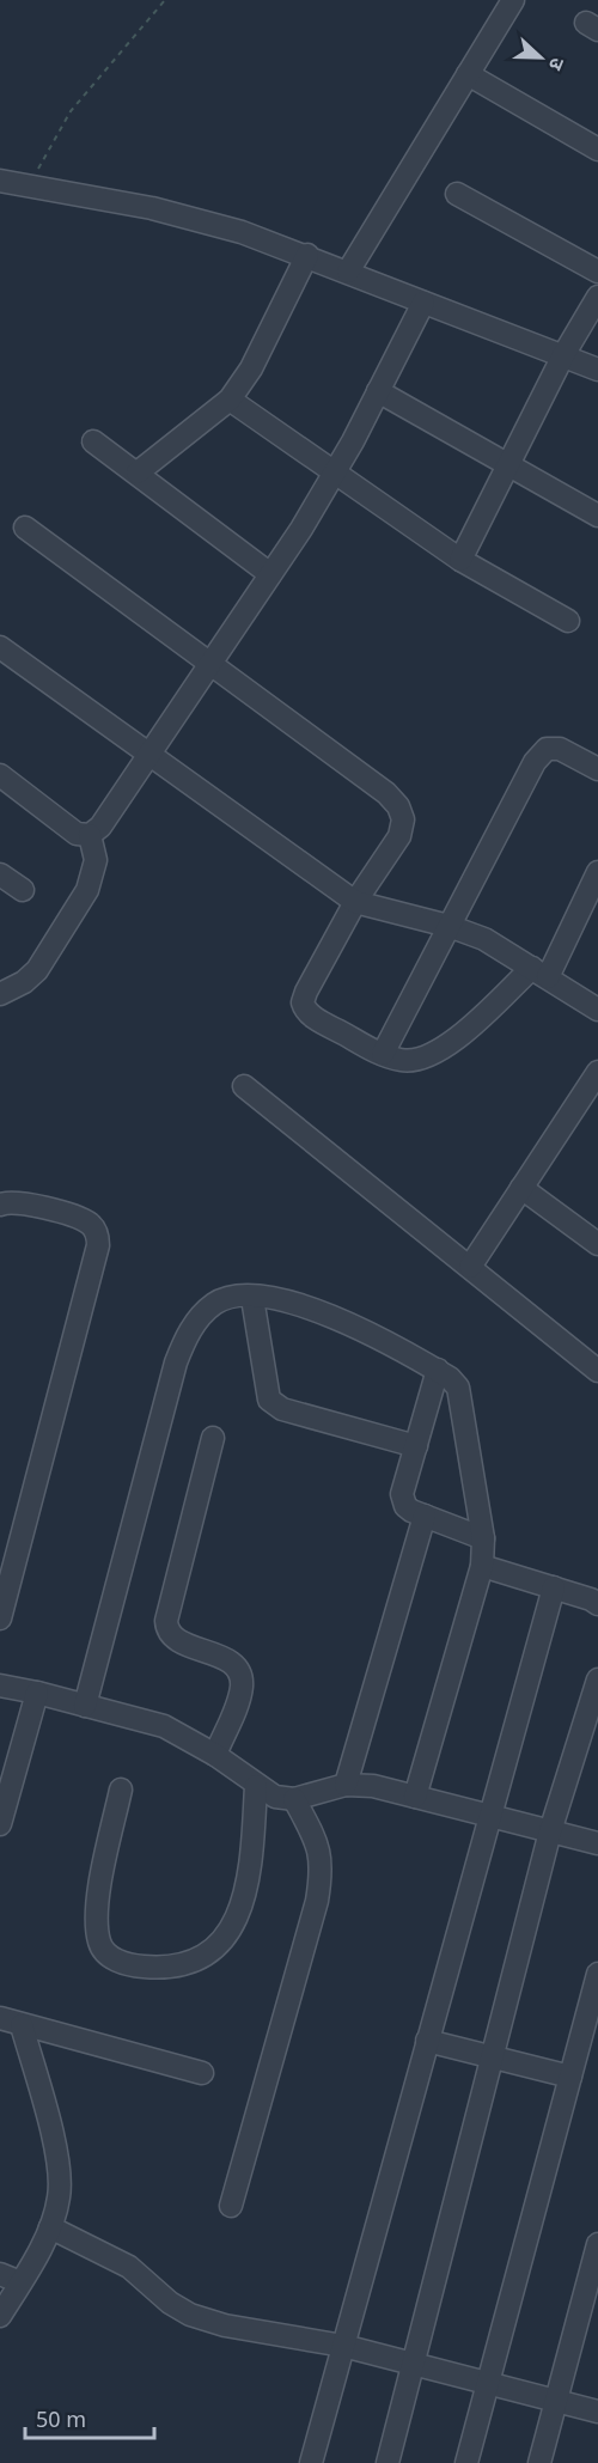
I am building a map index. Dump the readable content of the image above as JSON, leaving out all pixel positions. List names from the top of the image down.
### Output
{
  "scale_bar": "50 m",
  "north": "right"
}
